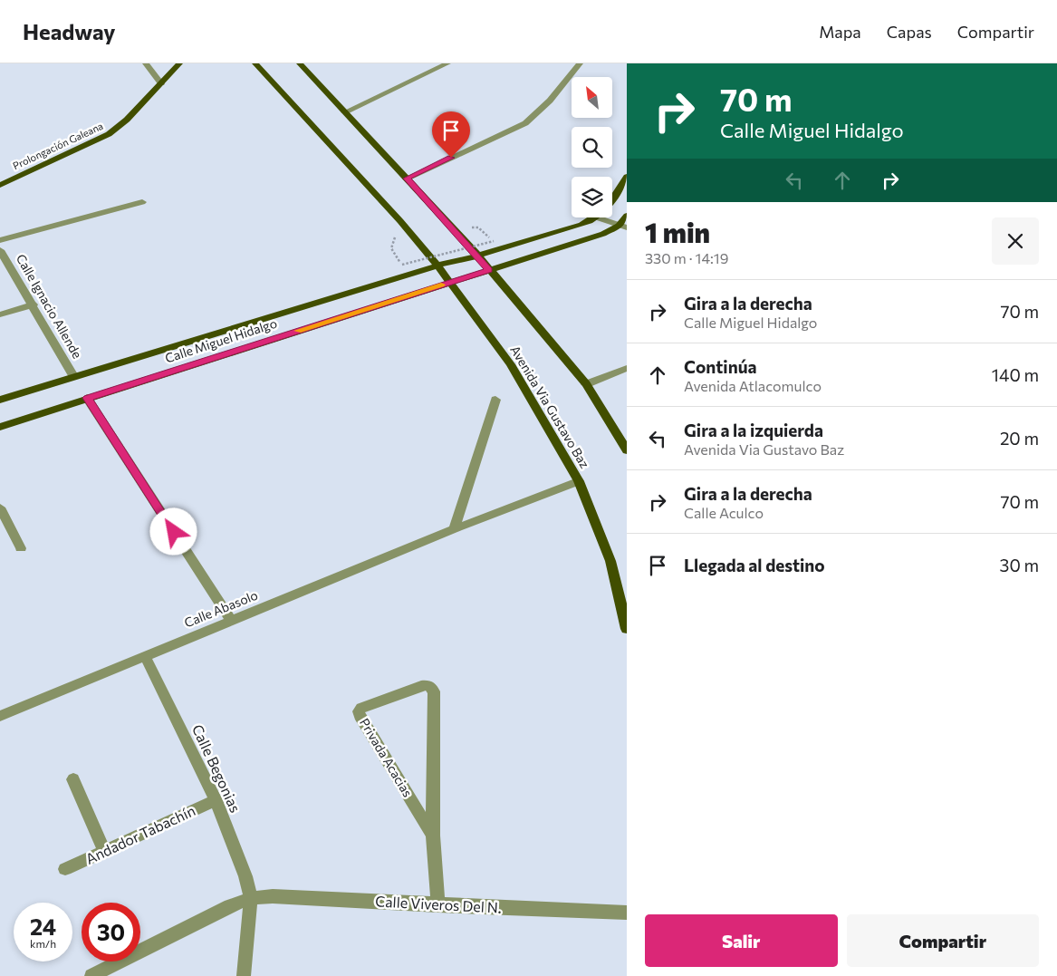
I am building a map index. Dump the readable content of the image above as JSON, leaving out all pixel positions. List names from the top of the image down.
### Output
{
  "streets": {
    "main road": ["Prolongación Galeana", "Calle Miguel Hidalgo", "Avenida Via Gustavo Baz"],
    "street": [
      "Calle Ignacio Allende",
      "Calle Abasolo",
      "Privada Acacias",
      "Calle Begonias",
      "Andador Tabachín",
      "Calle Viveros Del N."
    ]
  },
  "crossings": [
    ["Calle Ignacio Allende", "Calle Miguel Hidalgo"],
    ["Calle Miguel Hidalgo", "Avenida Via Gustavo Baz"],
    ["Avenida Via Gustavo Baz", "Calle Abasolo"],
    ["Calle Abasolo", "Calle Begonias"],
    ["Privada Acacias", "Calle Viveros Del N."],
    ["Calle Begonias", "Andador Tabachín"],
    ["Calle Begonias", "Calle Viveros Del N."]
  ],
  "north": "top left",
  "page": {
    "header": "Headway",
    "nav": ["Mapa", "Capas", "Compartir"],
    "turn": ["70 m", "Calle Miguel Hidalgo"],
    "heading": ["1 min", "330 m · 14:19"],
    "list": [
      {
        "name": "Gira a la derecha",
        "note": "Calle Miguel Hidalgo",
        "value": "70 m"
      },
      {
        "name": "Continúa",
        "note": "Avenida Atlacomulco",
        "value": "140 m"
      },
      {
        "name": "Gira a la izquierda",
        "note": "Avenida Via Gustavo Baz",
        "value": "20 m"
      },
      {
        "name": "Gira a la derecha",
        "note": "Calle Aculco",
        "value": "70 m"
      },
      {
        "name": "Llegada al destino",
        "value": "30 m"
      }
    ],
    "speed": "24 km/h",
    "limit": "30",
    "buttons": ["Salir", "Compartir"]
  }
}
